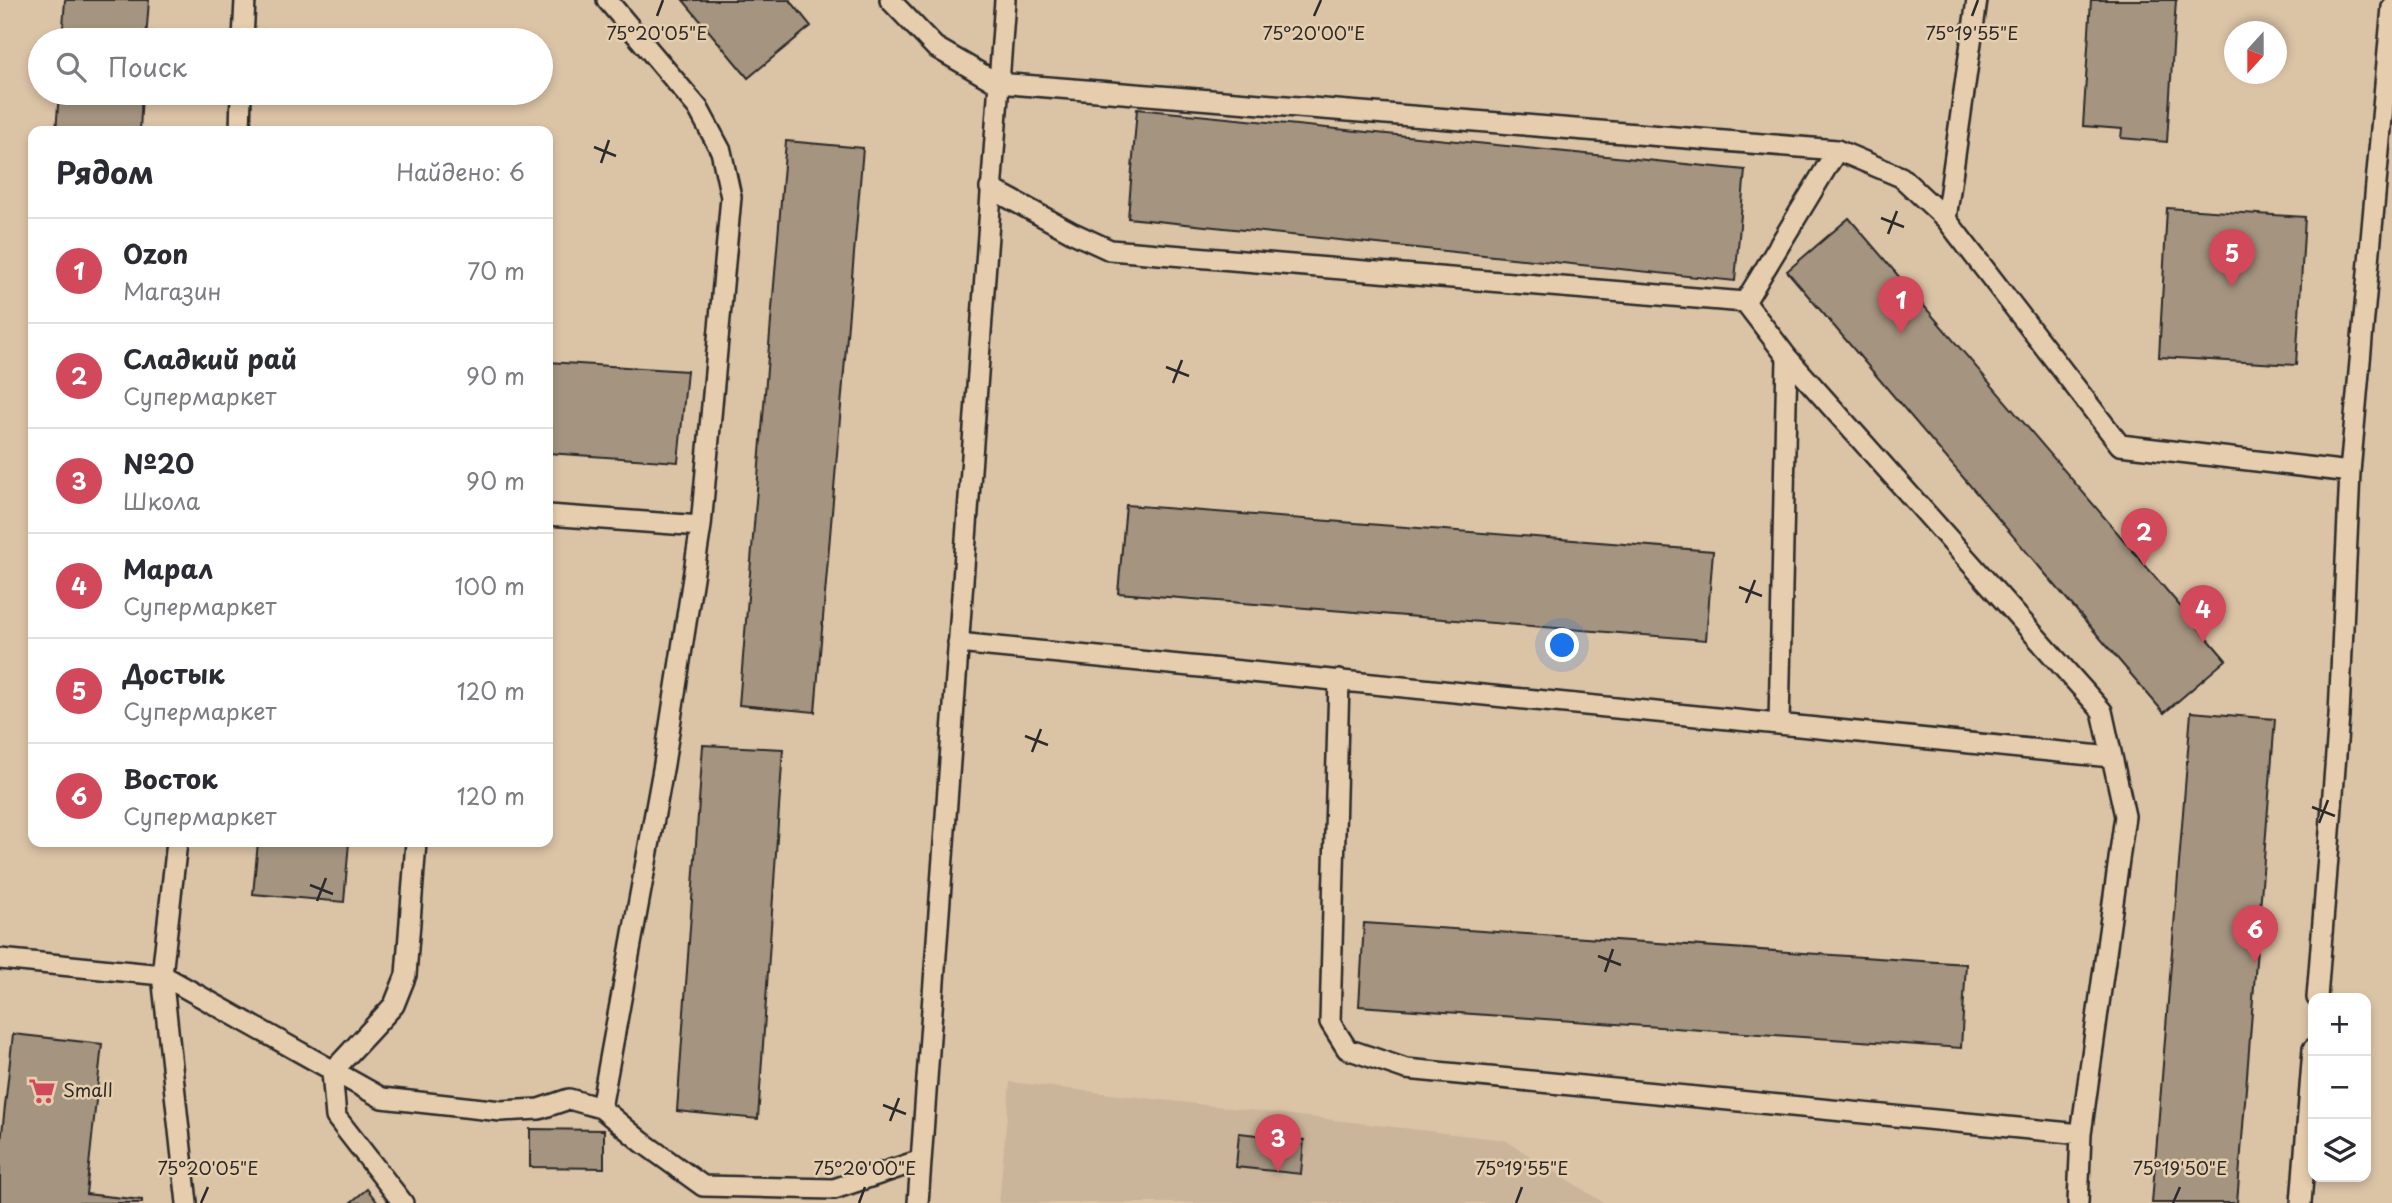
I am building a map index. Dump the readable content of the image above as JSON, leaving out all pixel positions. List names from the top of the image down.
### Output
{
  "places": {
    "supermarket": ["Small"]
  },
  "north": "bottom",
  "page": {
    "search": "Поиск",
    "heading": ["Рядом", "Найдено: 6"],
    "list": [
      {
        "mark": "1",
        "name": "Ozon",
        "note": "Магазин",
        "value": "70 m"
      },
      {
        "mark": "2",
        "name": "Сладкий рай",
        "note": "Супермаркет",
        "value": "90 m"
      },
      {
        "mark": "3",
        "name": "№20",
        "note": "Школа",
        "value": "90 m"
      },
      {
        "mark": "4",
        "name": "Марал",
        "note": "Супермаркет",
        "value": "100 m"
      },
      {
        "mark": "5",
        "name": "Достык",
        "note": "Супермаркет",
        "value": "120 m"
      },
      {
        "mark": "6",
        "name": "Восток",
        "note": "Супермаркет",
        "value": "120 m"
      }
    ],
    "pins": [
      "5",
      "1",
      "2",
      "4",
      "6",
      "3"
    ],
    "map_buttons": ["+", "−"]
  },
  "coordinates": [
    "75°20'05\"E",
    "75°20'00\"E",
    "75°19'55\"E",
    "75°19'50\"E"
  ]
}
